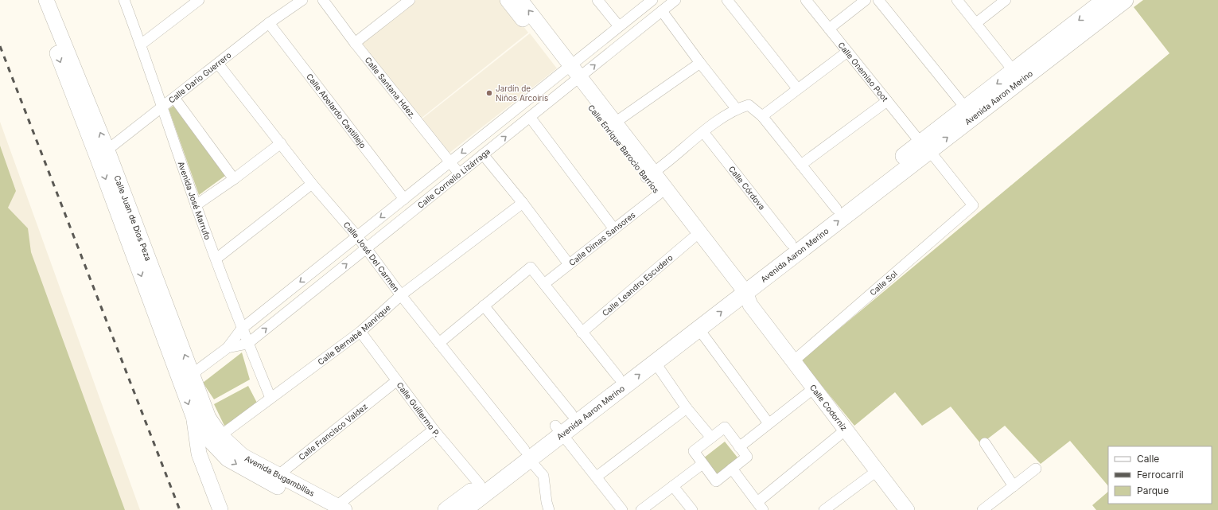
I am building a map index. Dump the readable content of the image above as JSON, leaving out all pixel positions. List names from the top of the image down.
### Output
{
  "streets": {
    "main road": ["Avenida Aaron Merino"],
    "street": [
      "Calle Onemiso Poot",
      "Calle Dario Guerrero",
      "Calle Santana Hdez.",
      "Calle Abelardo Castillejo",
      "Calle Enrique Barocio Barrios",
      "Calle Cornelio Lizárraga",
      "Calle Córdova",
      "Avenida José Marrufo",
      "Calle Juan de Dios Peza",
      "Calle Dimas Sansores",
      "Calle José Del Carmen",
      "Calle Sol",
      "Calle Leandro Escudero",
      "Calle Bernabé Manrique",
      "Calle Codorníz",
      "Calle Guillermo P.",
      "Calle Francisco Valdez",
      "Avenida Bugambilias"
    ]
  },
  "crossings": [
    ["Calle Onemiso Poot", "Avenida Aaron Merino"],
    ["Calle Onemiso Poot", "Calle Sol"],
    ["Calle Dario Guerrero", "Calle Abelardo Castillejo"],
    ["Calle Dario Guerrero", "Avenida José Marrufo"],
    ["Calle Dario Guerrero", "Calle Juan de Dios Peza"],
    ["Calle Dario Guerrero", "Calle José Del Carmen"],
    ["Calle Santana Hdez.", "Calle Cornelio Lizárraga"],
    ["Avenida Aaron Merino", "Calle Enrique Barocio Barrios"],
    ["Avenida Aaron Merino", "Calle Córdova"],
    ["Avenida Aaron Merino", "Calle José Del Carmen"],
    ["Avenida Aaron Merino", "Calle Codorníz"],
    ["Avenida Aaron Merino", "Calle Guillermo P."],
    ["Calle Abelardo Castillejo", "Calle Cornelio Lizárraga"],
    ["Calle Enrique Barocio Barrios", "Calle Cornelio Lizárraga"],
    ["Calle Enrique Barocio Barrios", "Calle Dimas Sansores"],
    ["Calle Enrique Barocio Barrios", "Calle Leandro Escudero"],
    ["Calle Enrique Barocio Barrios", "Calle Codorníz"],
    ["Calle Cornelio Lizárraga", "Avenida José Marrufo"],
    ["Calle Cornelio Lizárraga", "Calle Juan de Dios Peza"],
    ["Calle Cornelio Lizárraga", "Calle José Del Carmen"],
    ["Avenida José Marrufo", "Calle Bernabé Manrique"],
    ["Calle Juan de Dios Peza", "Calle Bernabé Manrique"],
    ["Calle Juan de Dios Peza", "Avenida Bugambilias"],
    ["Calle José Del Carmen", "Calle Bernabé Manrique"],
    ["Calle Sol", "Calle Codorníz"],
    ["Calle Bernabé Manrique", "Calle Guillermo P."],
    ["Calle Bernabé Manrique", "Avenida Bugambilias"],
    ["Calle Guillermo P.", "Calle Francisco Valdez"],
    ["Calle Francisco Valdez", "Avenida Bugambilias"]
  ],
  "places": ["Jardín de Niños Arcoiris"],
  "legend": ["Calle", "Ferrocarril", "Parque"]
}
